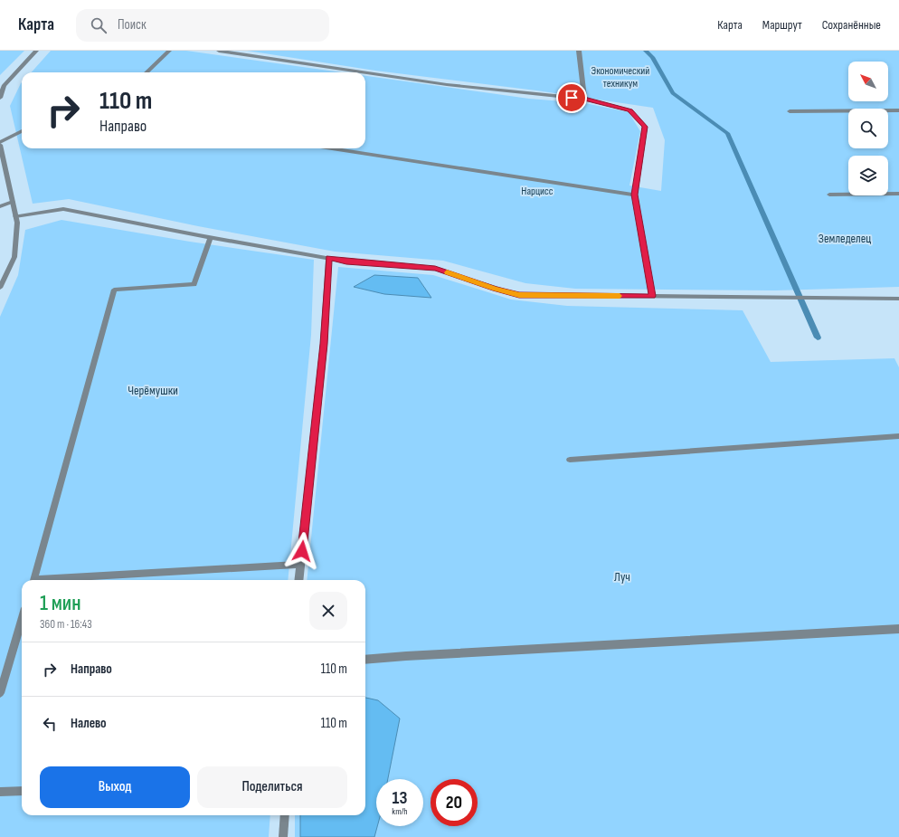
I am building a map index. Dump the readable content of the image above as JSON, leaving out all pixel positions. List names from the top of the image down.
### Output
{
  "parks": [
    "Экономический техникум",
    "Нарцисс",
    "Земледелец",
    "Черёмушки",
    "Луч"
  ],
  "north": "top left",
  "page": {
    "header": "Карта",
    "search": "Поиск",
    "nav": ["Карта", "Маршрут", "Сохранённые"],
    "turn": ["110 m", "Направо"],
    "heading": ["1 мин", "360 m · 16:43"],
    "list": [
      {
        "name": "Направо",
        "value": "110 m"
      },
      {
        "name": "Налево",
        "value": "110 m"
      }
    ],
    "buttons": ["Выход", "Поделиться"],
    "speed": "13 km/h",
    "limit": "20"
  }
}
